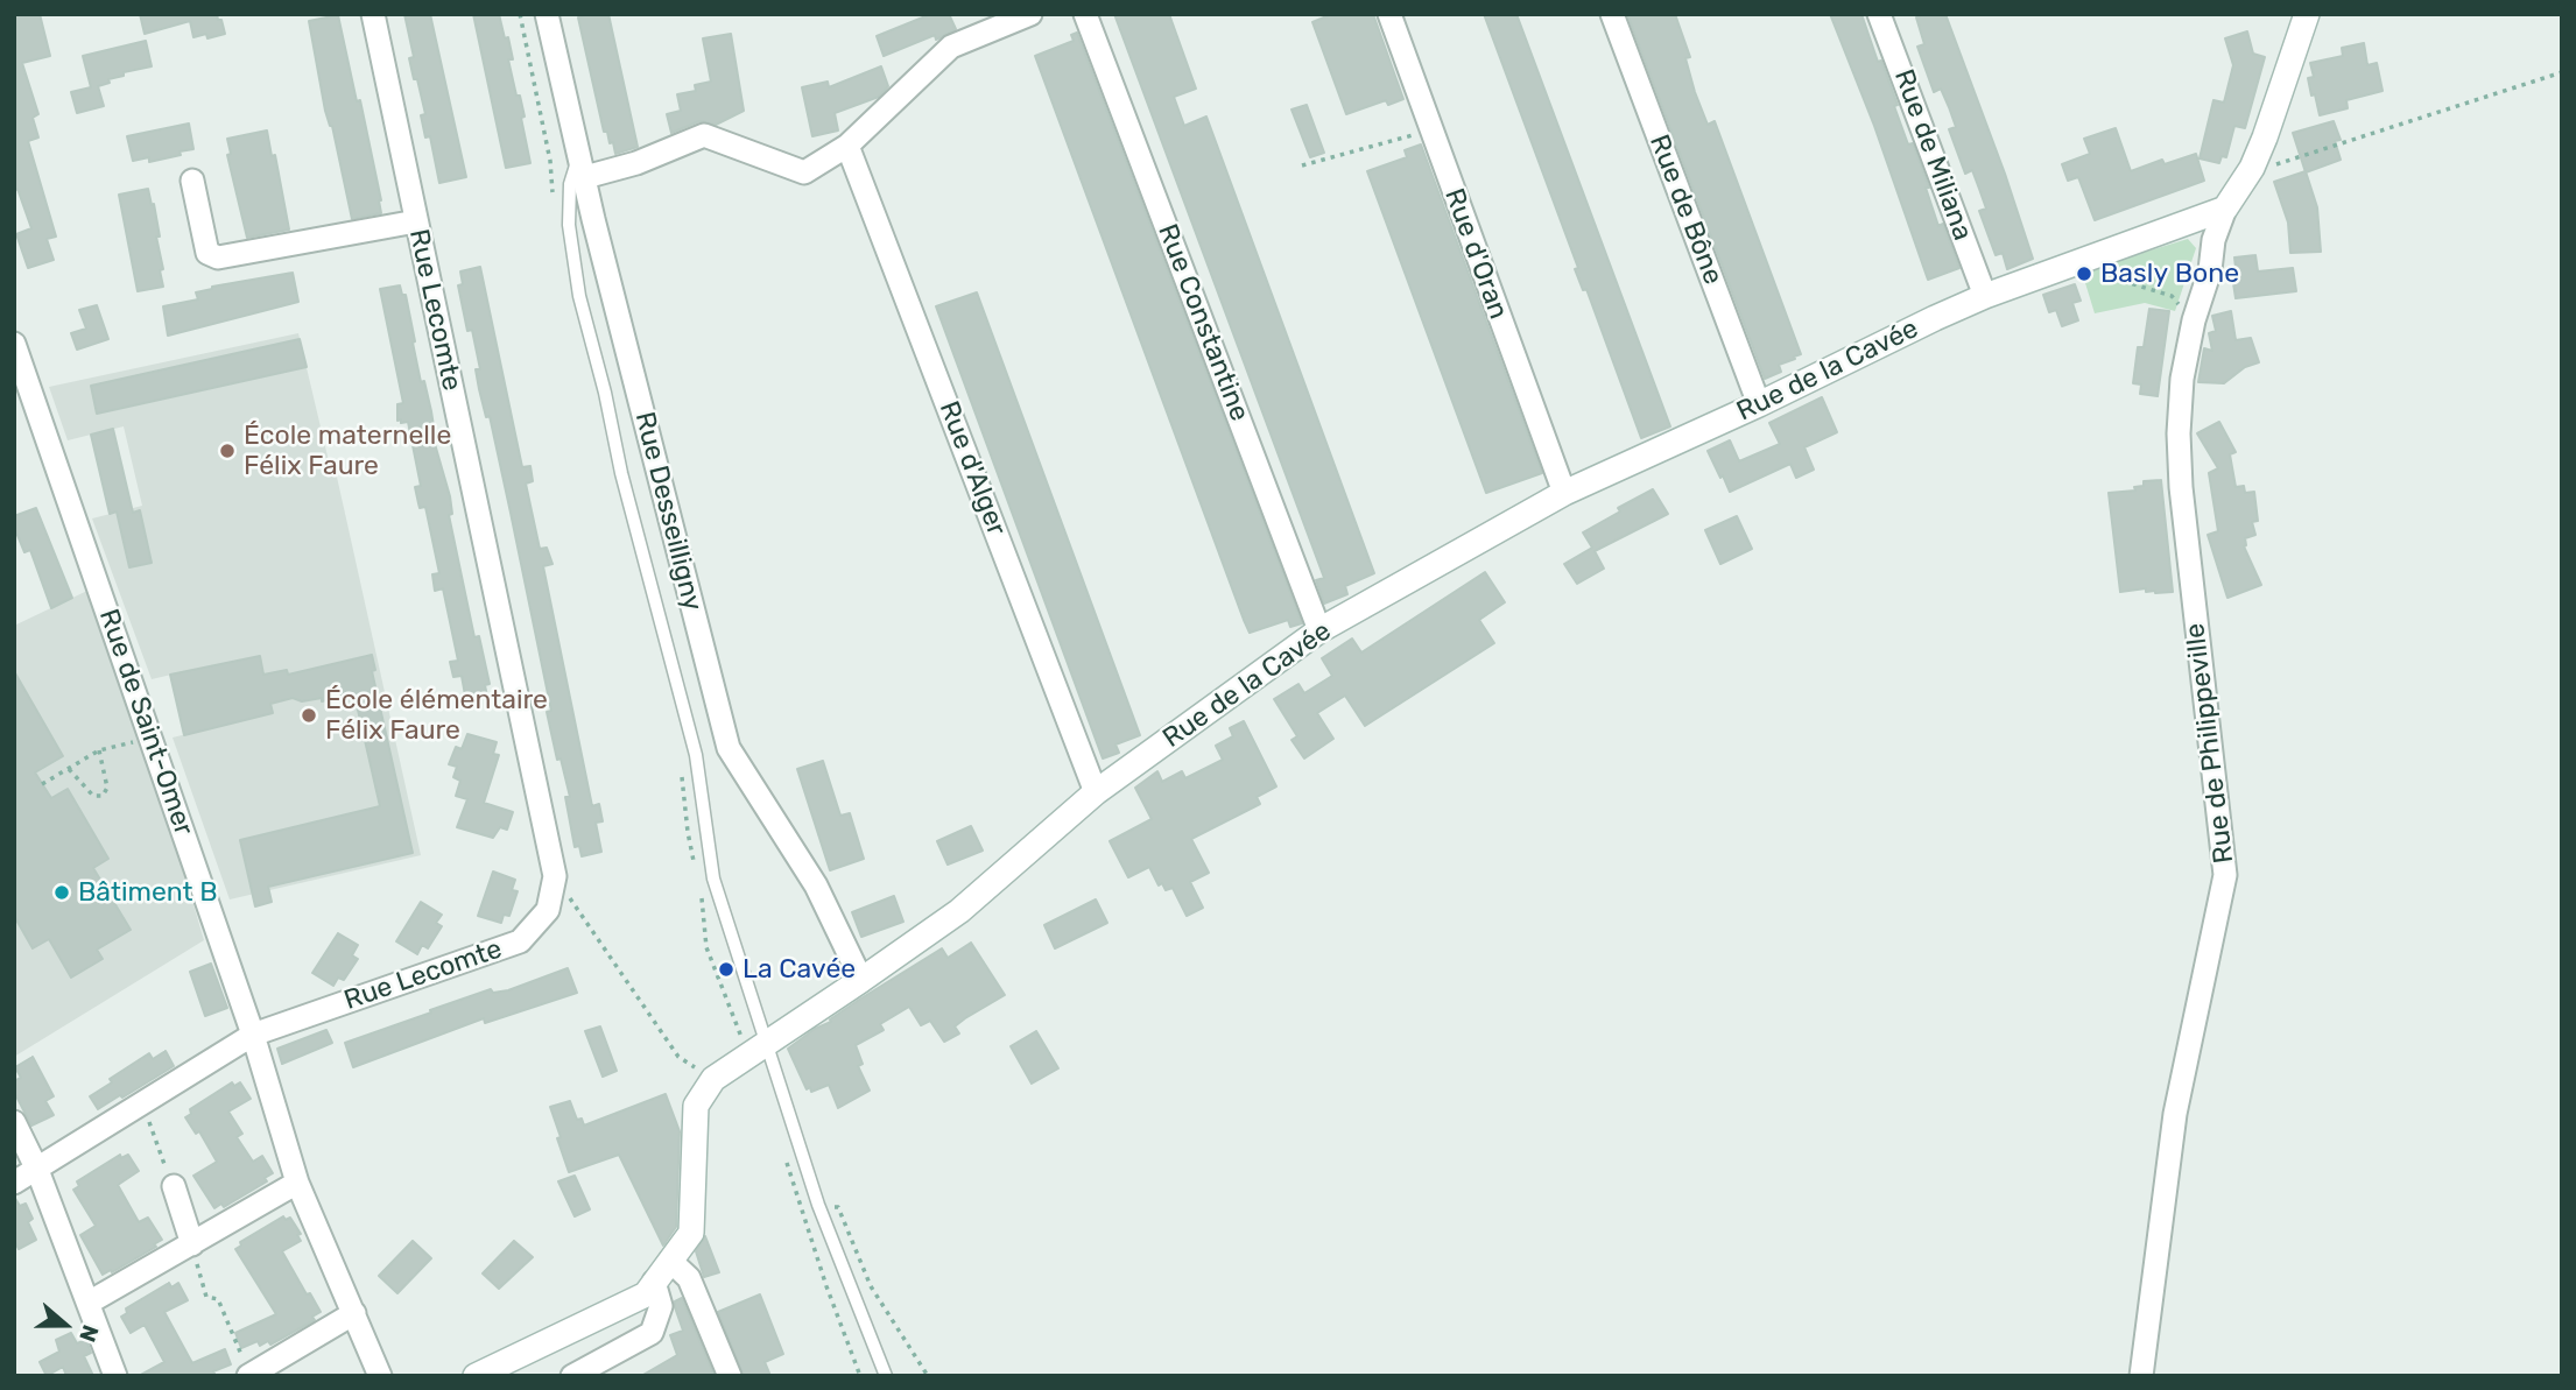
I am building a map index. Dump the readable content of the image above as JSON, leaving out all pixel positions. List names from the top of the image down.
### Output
{
  "streets": {
    "street": [
      "Rue de Miliana",
      "Rue de Bône",
      "Rue d'Oran",
      "Rue Lecomte",
      "Rue Constantine",
      "Rue de la Cavée",
      "Rue d'Alger",
      "Rue Desseilligny",
      "Rue de Saint-Omer",
      "Rue de Philippeville"
    ]
  },
  "crossings": [
    ["Rue de Miliana", "Rue de la Cavée"],
    ["Rue de Bône", "Rue de la Cavée"],
    ["Rue d'Oran", "Rue de la Cavée"],
    ["Rue Lecomte", "Rue de Saint-Omer"],
    ["Rue Constantine", "Rue de la Cavée"],
    ["Rue de la Cavée", "Rue d'Alger"],
    ["Rue de la Cavée", "Rue Desseilligny"],
    ["Rue de la Cavée", "Rue de Philippeville"]
  ],
  "places": [
    "Basly Bone",
    "École maternelle Félix Faure",
    "École élémentaire Félix Faure",
    "Bâtiment B",
    "La Cavée"
  ],
  "north": "right"
}
